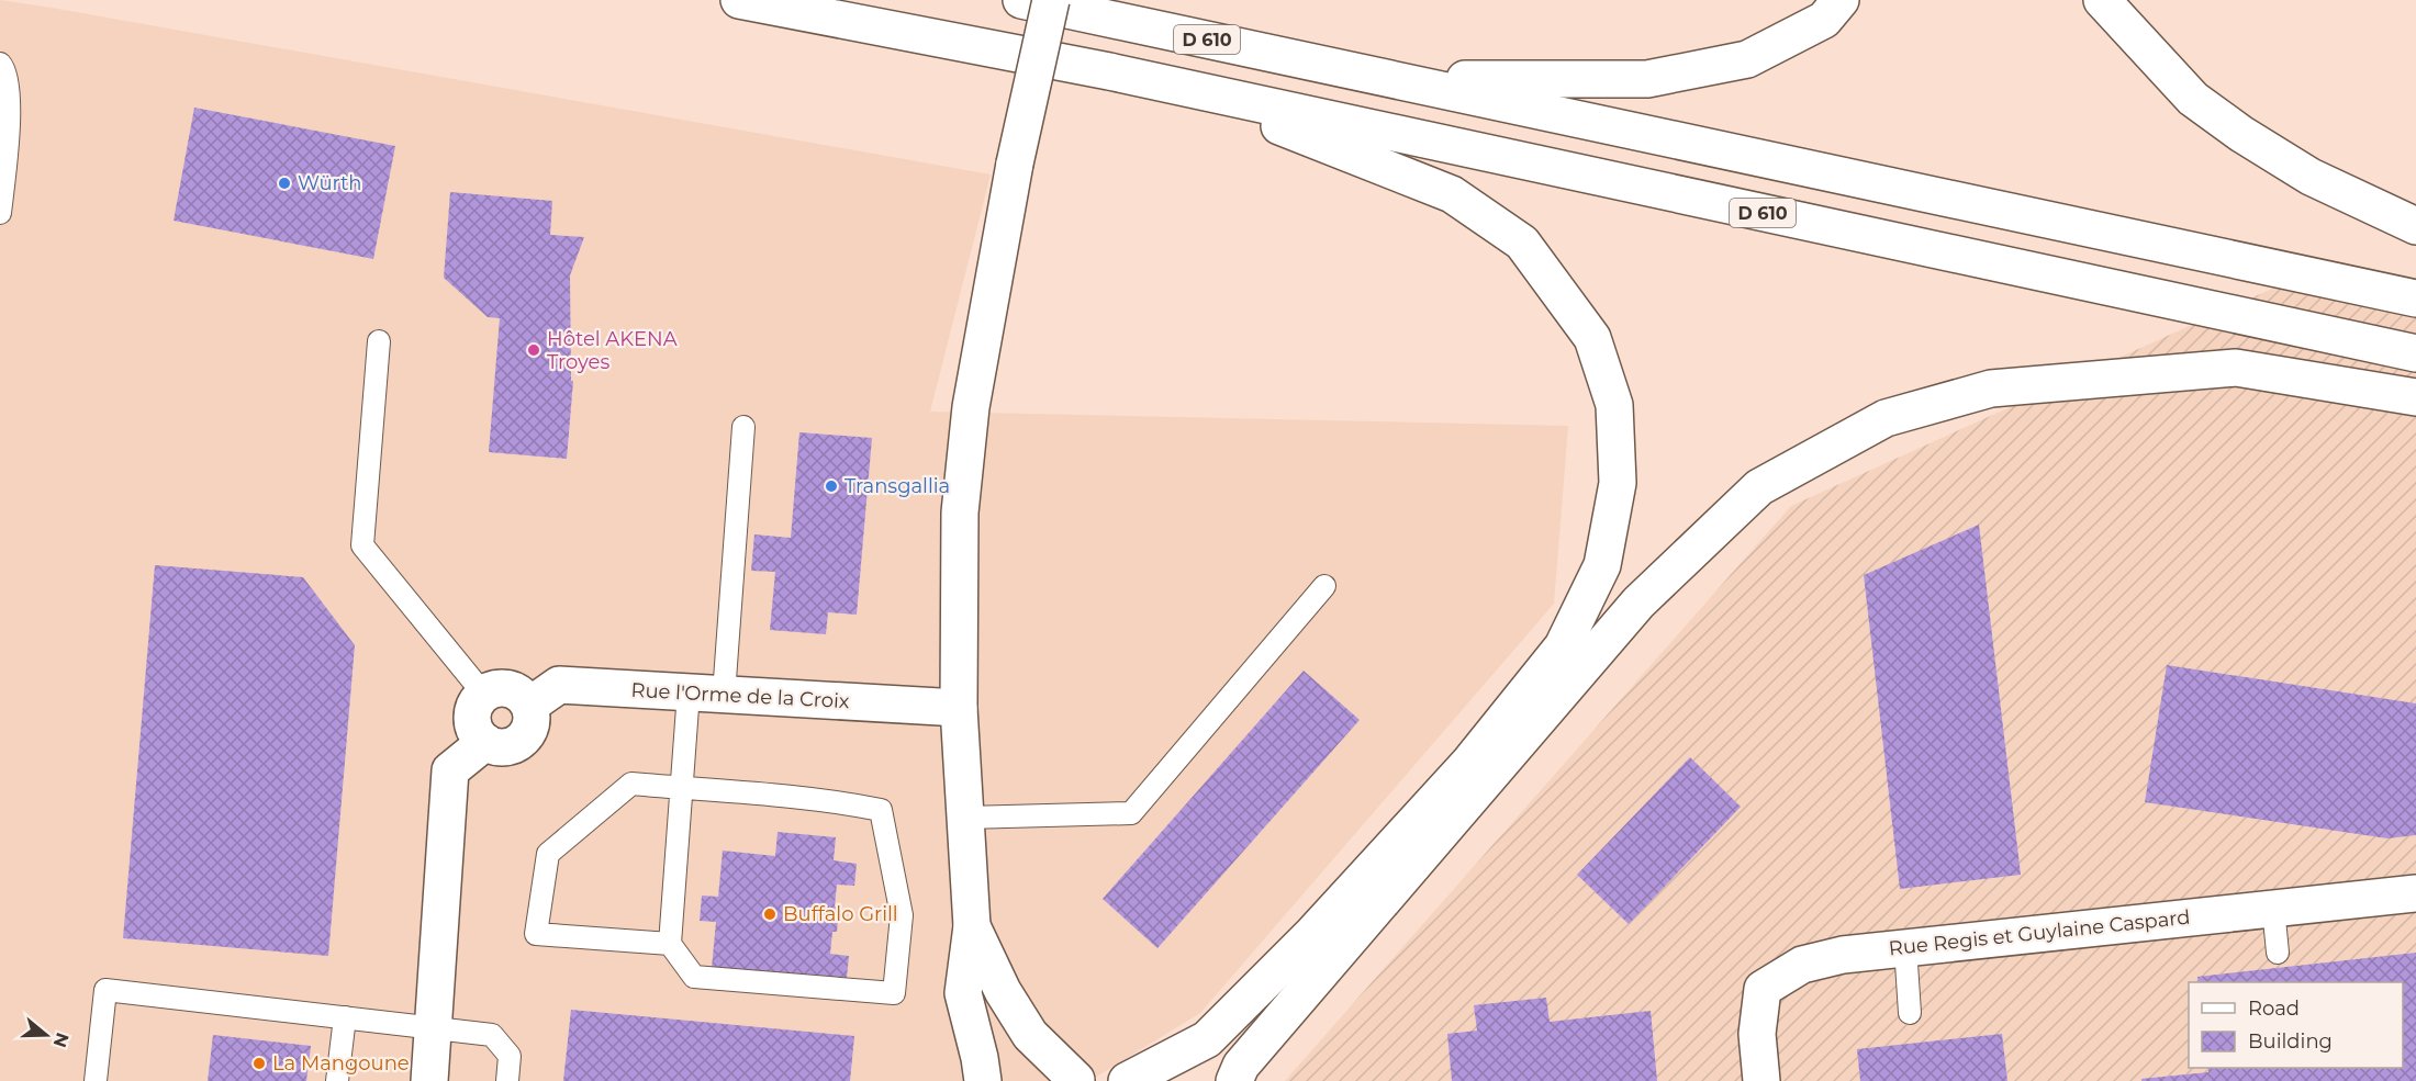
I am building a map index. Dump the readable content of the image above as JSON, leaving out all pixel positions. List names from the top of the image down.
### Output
{
  "streets": {
    "main road": ["D 610", "Rue l'Orme de la Croix", "Rue Regis et Guylaine Caspard"]
  },
  "places": [
    "Würth",
    "Hôtel AKENA Troyes",
    "Transgallia",
    "Buffalo Grill",
    "La Mangoune"
  ],
  "legend": ["Road", "Building"],
  "north": "right"
}
